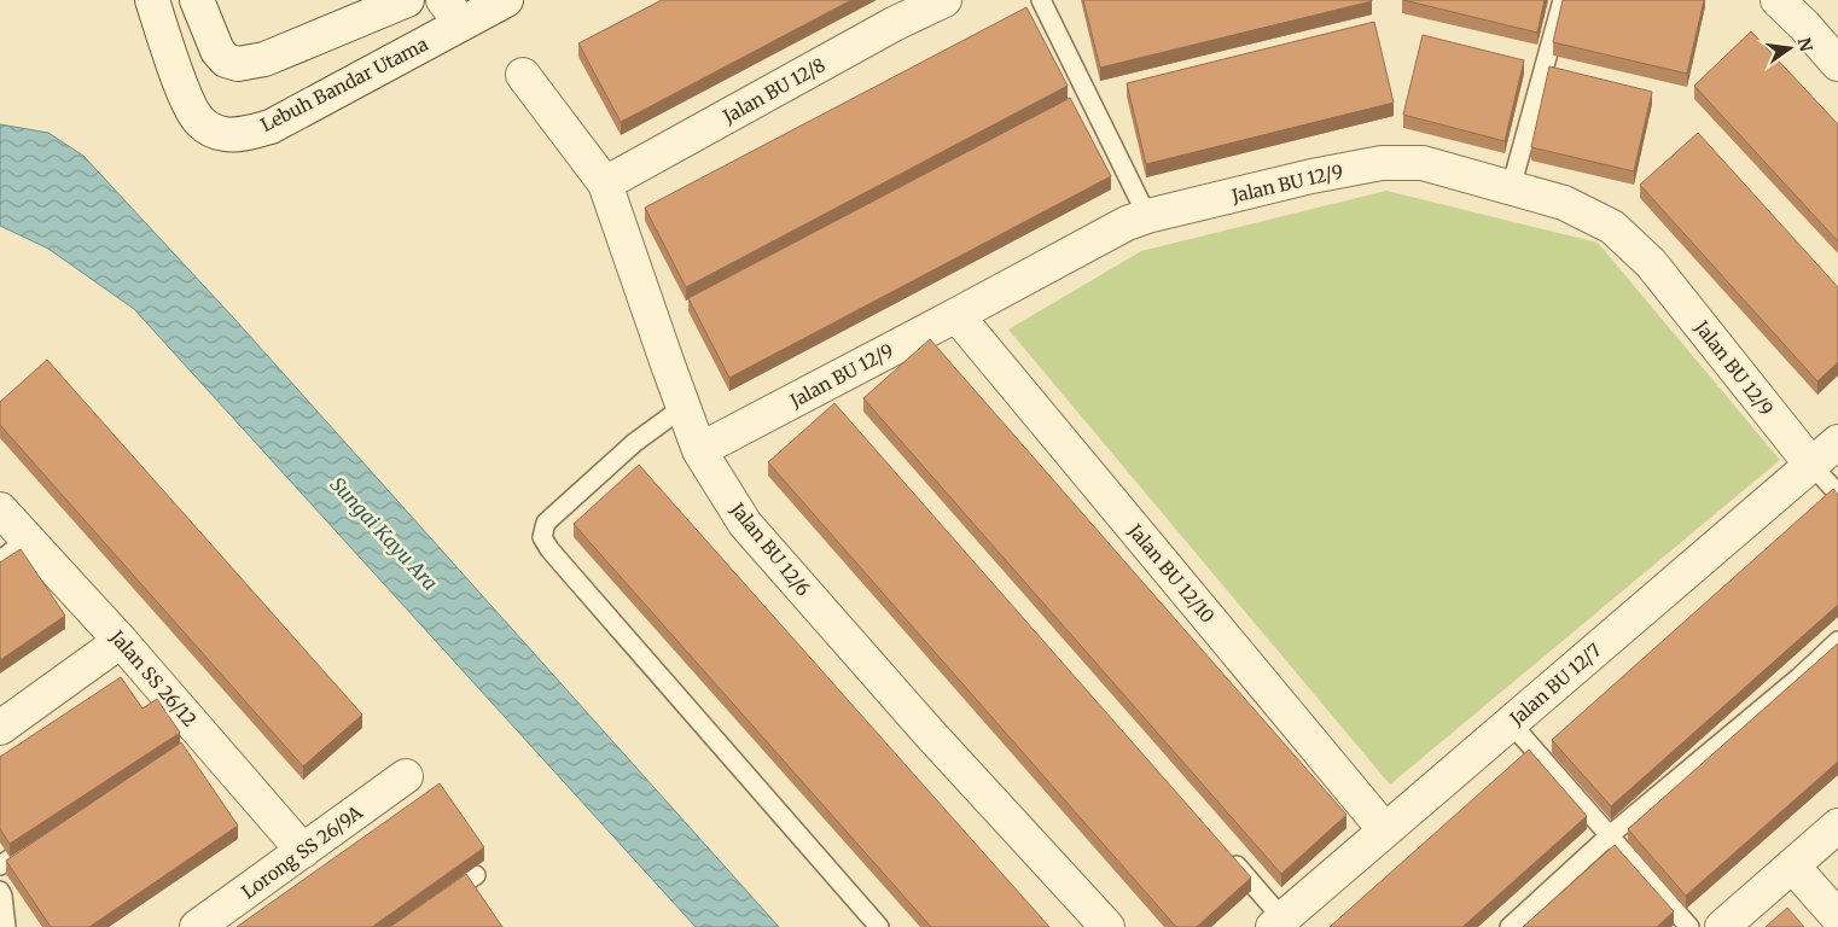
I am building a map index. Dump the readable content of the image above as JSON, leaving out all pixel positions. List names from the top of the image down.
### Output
{
  "streets": {
    "street": [
      "Lebuh Bandar Utama",
      "Jalan BU 12/8",
      "Jalan BU 12/9",
      "Jalan BU 12/6",
      "Jalan BU 12/10",
      "Jalan SS 26/12",
      "Jalan BU 12/7",
      "Lorong SS 26/9A"
    ]
  },
  "crossings": [
    ["Jalan BU 12/8", "Jalan BU 12/6"],
    ["Jalan BU 12/9", "Jalan BU 12/6"],
    ["Jalan BU 12/9", "Jalan BU 12/10"],
    ["Jalan BU 12/9", "Jalan BU 12/7"],
    ["Jalan BU 12/10", "Jalan BU 12/7"],
    ["Jalan SS 26/12", "Lorong SS 26/9A"]
  ],
  "water": ["Sungai Kayu Ara"],
  "north": "right"
}
